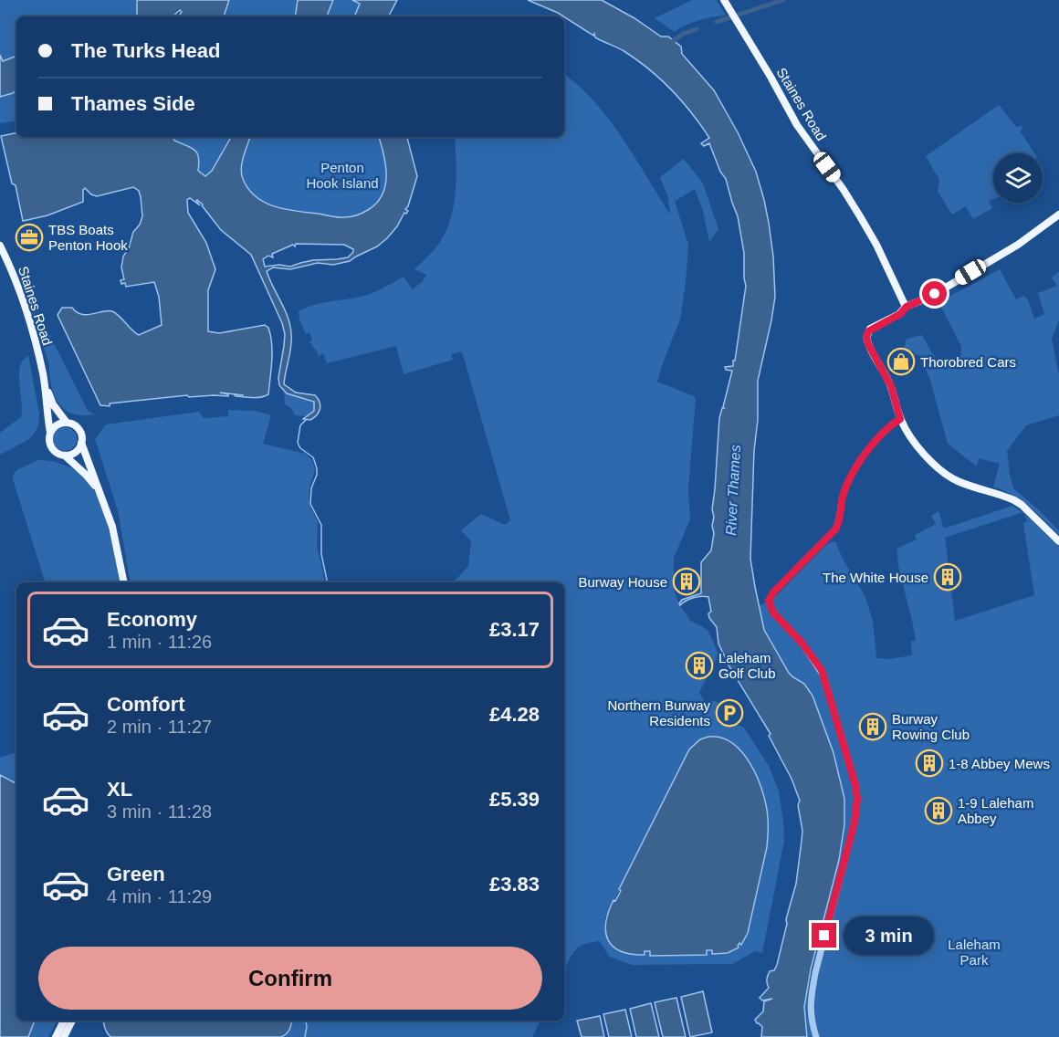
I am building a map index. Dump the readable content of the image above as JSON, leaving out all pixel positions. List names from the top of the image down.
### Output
{
  "streets": {
    "main road": ["Staines Road"]
  },
  "water": ["River Thames"],
  "parks": ["Penton Hook Island", "Laleham Park"],
  "places": {
    "office": ["TBS Boats Penton Hook"],
    "shop": ["Thorobred Cars"],
    "building": [
      "The White House",
      "Burway House",
      "Laleham Golf Club",
      "Burway Rowing Club",
      "1-8 Abbey Mews",
      "1-9 Laleham Abbey"
    ],
    "parking": ["Northern Burway Residents"]
  },
  "page": {
    "banner": ["The Turks Head", "Thames Side"],
    "list": [
      {
        "name": "Economy",
        "note": "1 min · 11:26",
        "value": "£3.17"
      },
      {
        "name": "Comfort",
        "note": "2 min · 11:27",
        "value": "£4.28"
      },
      {
        "name": "XL",
        "note": "3 min · 11:28",
        "value": "£5.39"
      },
      {
        "name": "Green",
        "note": "4 min · 11:29",
        "value": "£3.83"
      }
    ],
    "bubble": "3 min",
    "buttons": "Confirm"
  }
}
